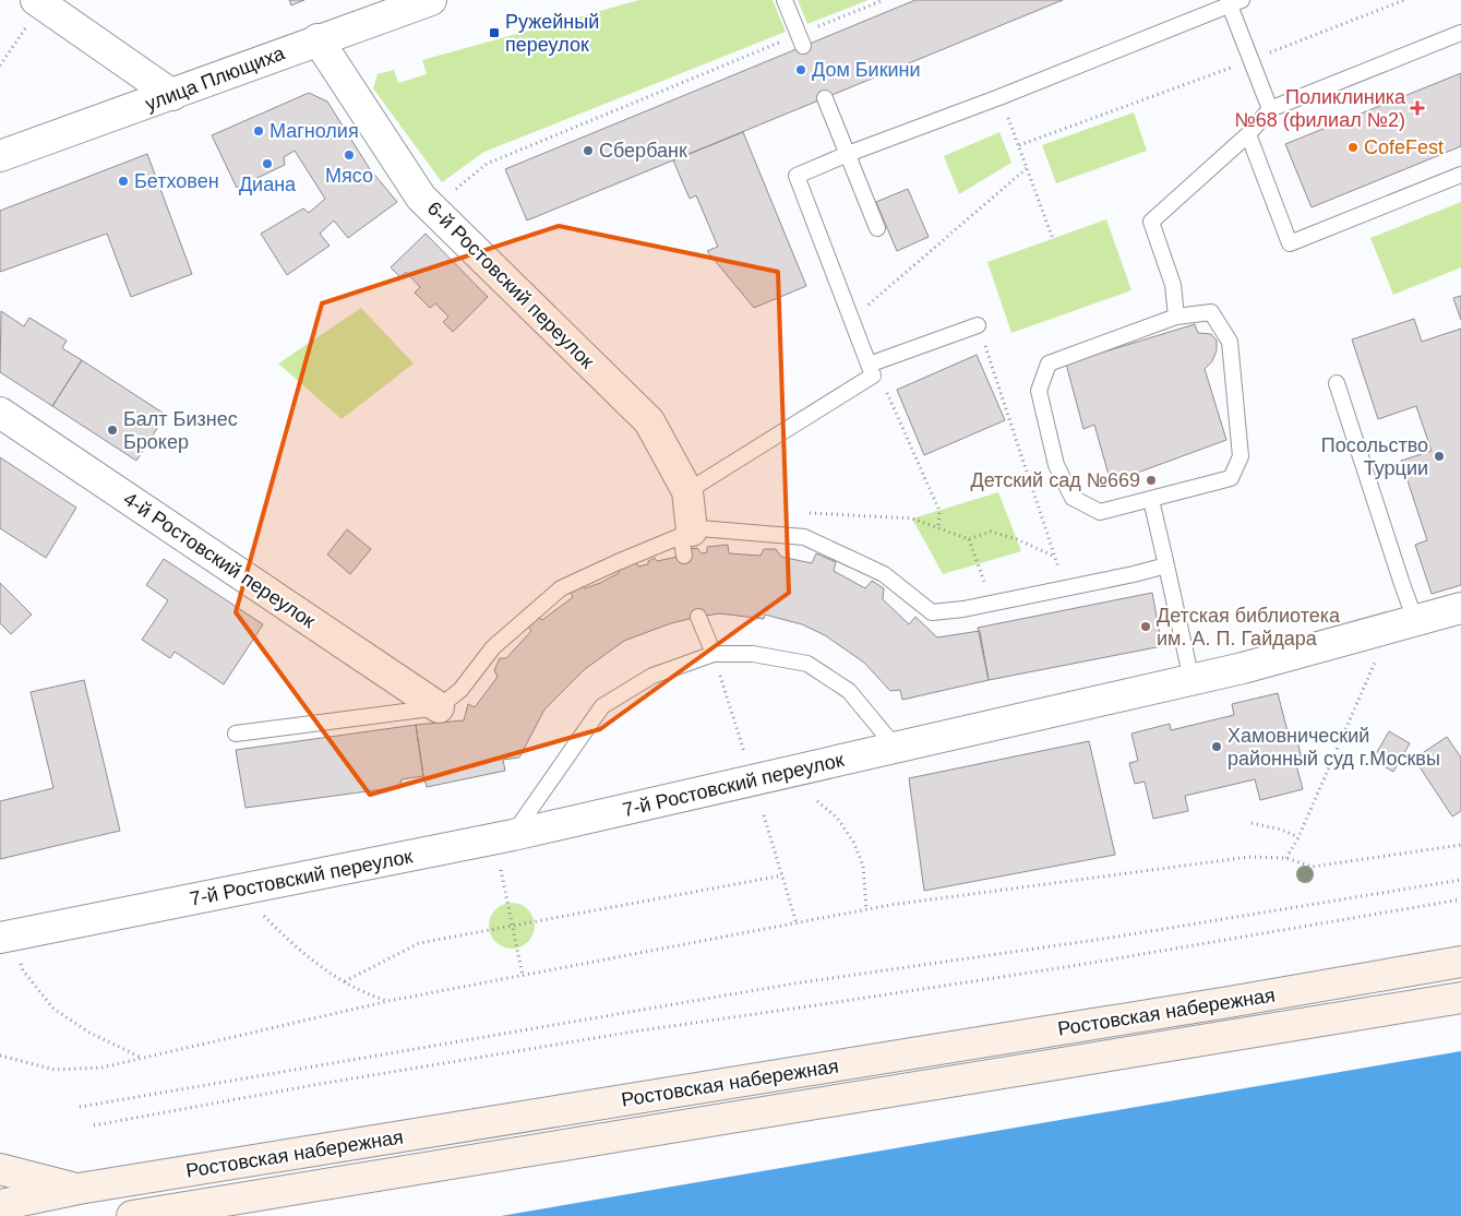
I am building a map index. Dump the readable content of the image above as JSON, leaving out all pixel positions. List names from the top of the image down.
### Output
{
  "streets": {
    "main road": ["Ростовская набережная"],
    "street": [
      "улица Плющиха",
      "6-й Ростовский переулок",
      "4-й Ростовский переулок",
      "7-й Ростовский переулок"
    ]
  },
  "crossings": [
    ["улица Плющиха", "6-й Ростовский переулок"]
  ],
  "places": {
    "transit": ["Ружейный переулок"],
    "other": [
      "Дом Бикини",
      "Магнолия",
      "CofeFest",
      "Сбербанк",
      "Мясо",
      "Диана",
      "Бетховен",
      "Балт Бизнес Брокер",
      "Посольство Турции",
      "Детский сад №669",
      "Детская библиотека им. А. П. Гайдара",
      "Хамовнический районный суд г.Москвы"
    ],
    "health": ["Поликлиника №68 (филиал №2)"]
  }
}
